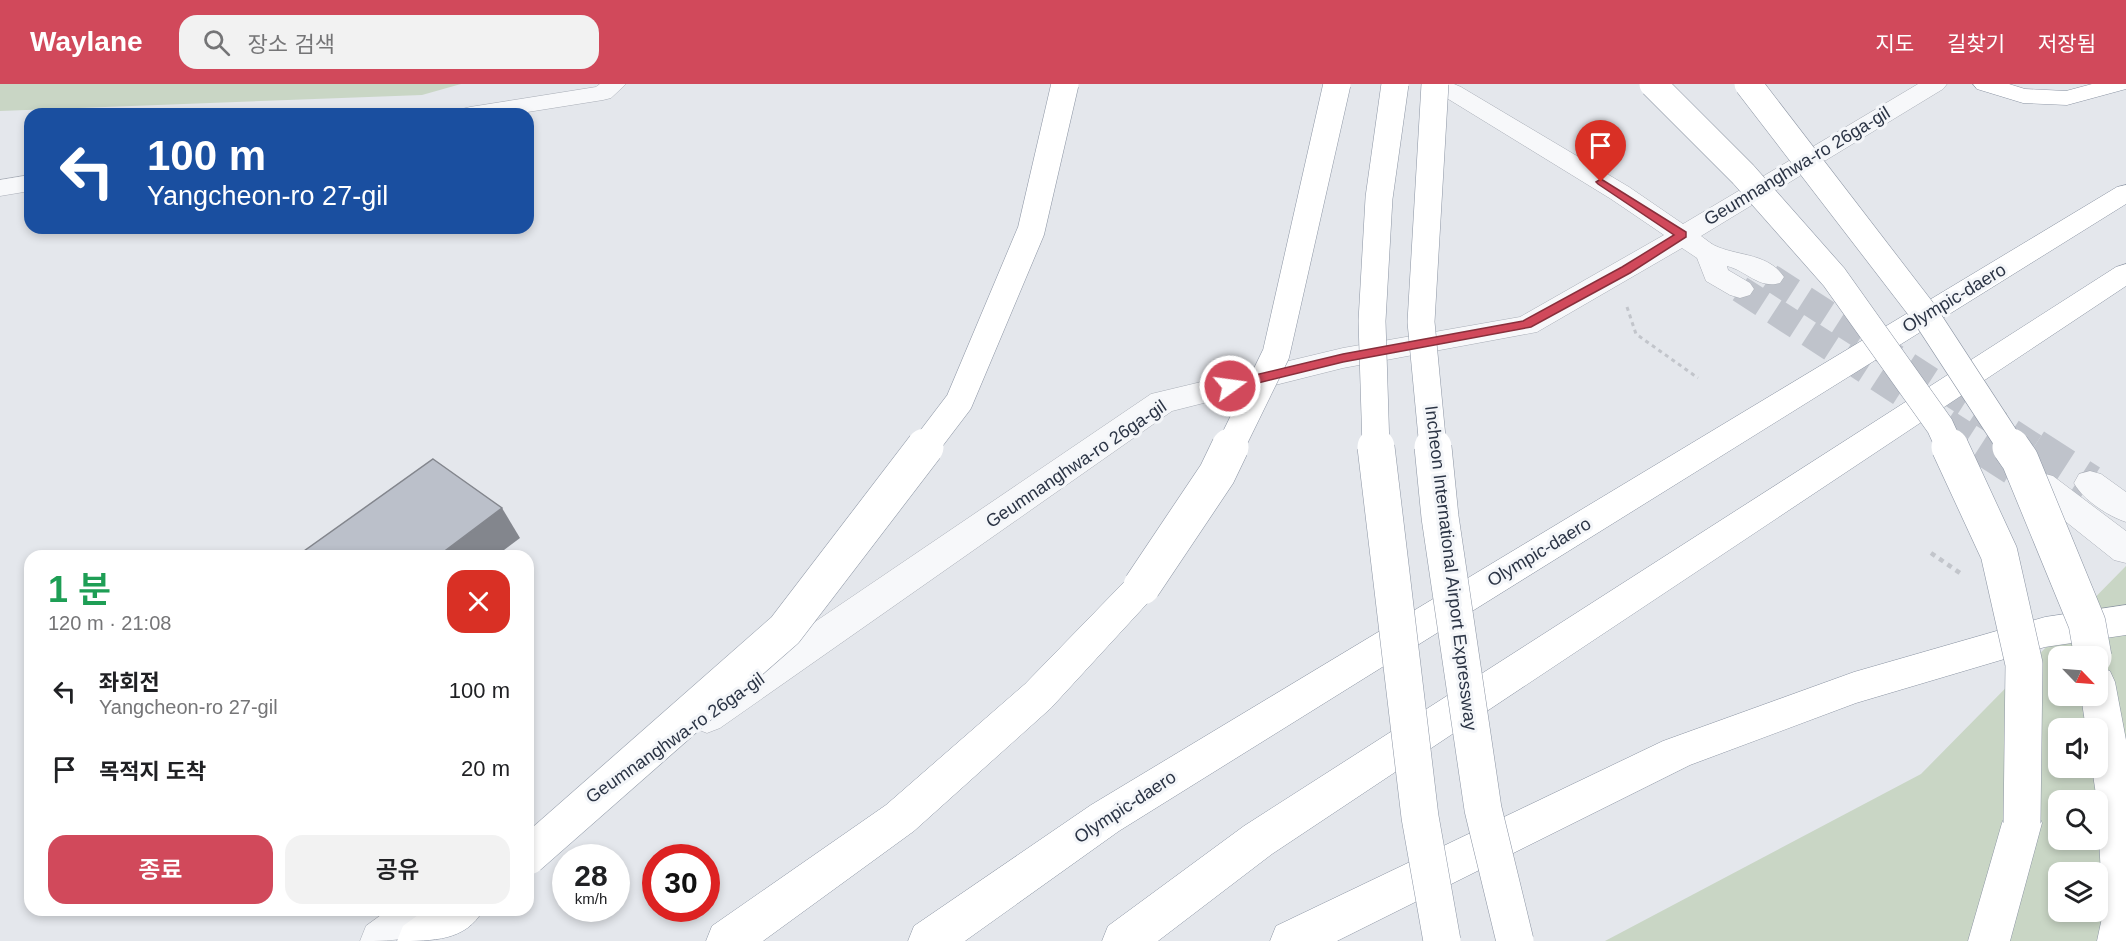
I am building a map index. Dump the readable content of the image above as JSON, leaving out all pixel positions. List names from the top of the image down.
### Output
{
  "streets": {
    "highway": ["Olympic-daero", "Incheon International Airport Expressway"],
    "street": ["Geumnanghwa-ro 26ga-gil"]
  },
  "north": "bottom right",
  "page": {
    "header": "Waylane",
    "search": "장소 검색",
    "nav": ["지도", "길찾기", "저장됨"],
    "turn": ["100 m", "Yangcheon-ro 27-gil"],
    "heading": ["1 분", "120 m · 21:08"],
    "list": [
      {
        "name": "좌회전",
        "note": "Yangcheon-ro 27-gil",
        "value": "100 m"
      },
      {
        "name": "목적지 도착",
        "value": "20 m"
      }
    ],
    "buttons": ["종료", "공유"],
    "speed": "28 km/h",
    "limit": "30"
  }
}
